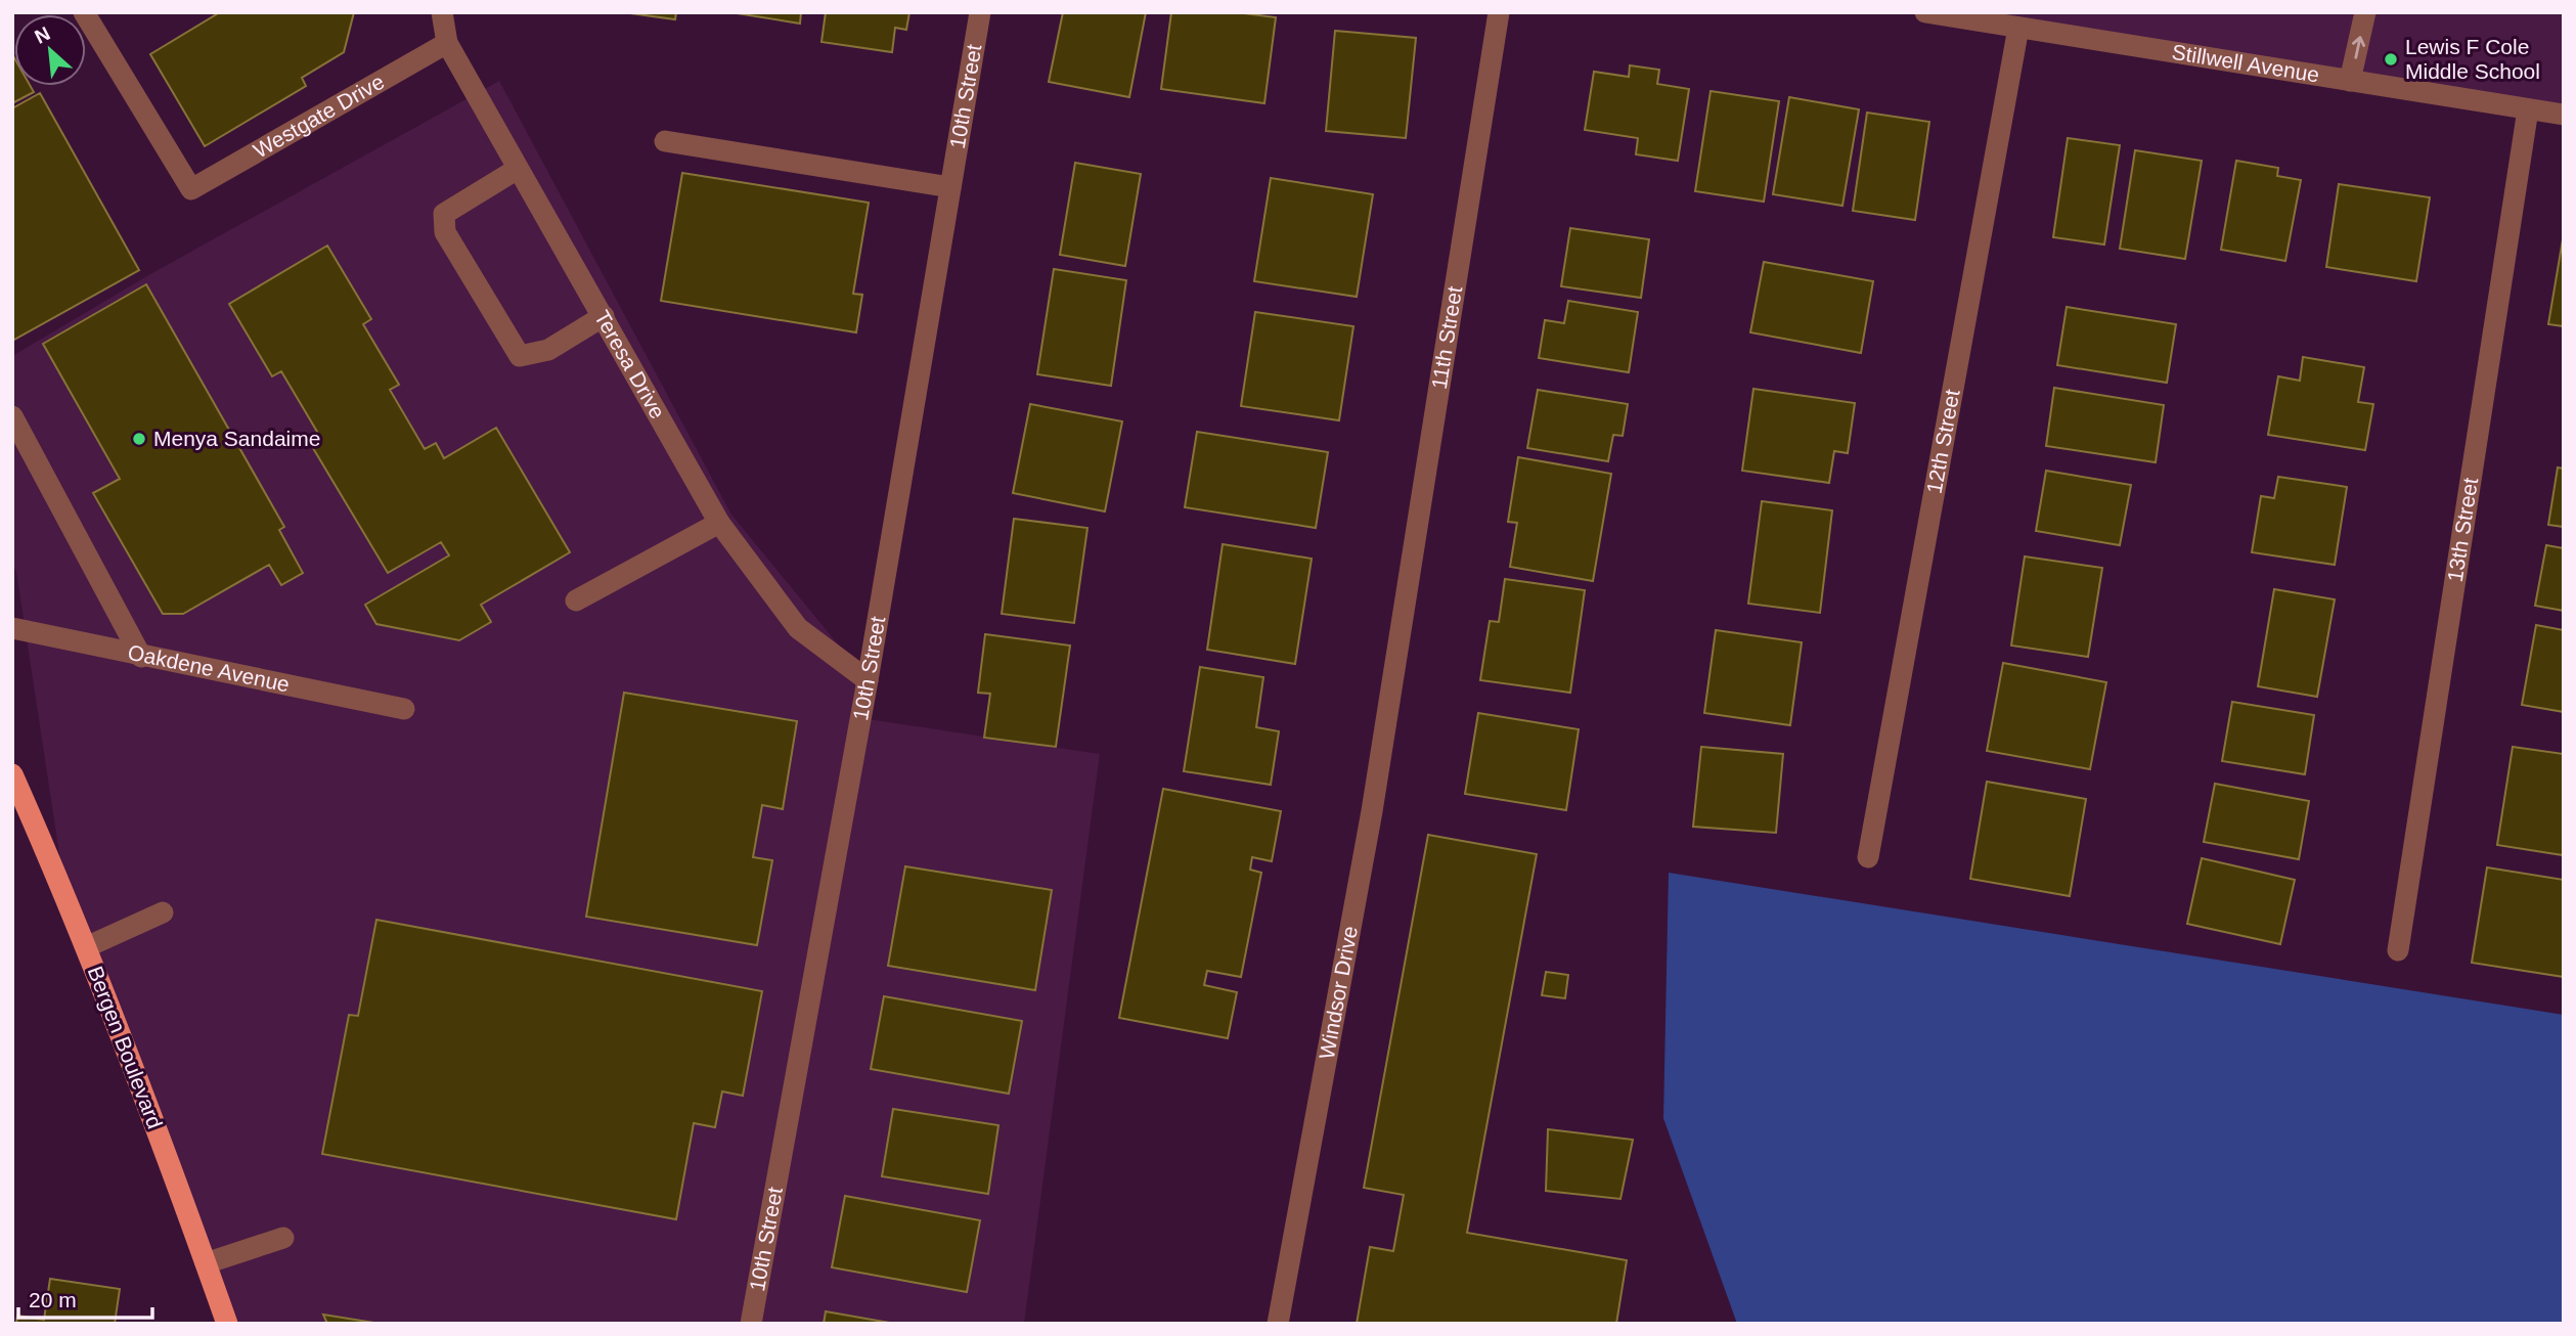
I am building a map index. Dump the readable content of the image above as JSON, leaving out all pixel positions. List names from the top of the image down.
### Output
{
  "streets": {
    "main road": ["Bergen Boulevard"],
    "street": [
      "Stillwell Avenue",
      "10th Street",
      "Westgate Drive",
      "11th Street",
      "Teresa Drive",
      "12th Street",
      "13th Street",
      "Oakdene Avenue",
      "Windsor Drive"
    ]
  },
  "crossings": [
    ["Stillwell Avenue", "12th Street"],
    ["Stillwell Avenue", "13th Street"],
    ["10th Street", "Teresa Drive"],
    ["Westgate Drive", "Teresa Drive"],
    ["11th Street", "Windsor Drive"]
  ],
  "places": ["Lewis F Cole Middle School", "Menya Sandaime"],
  "scale_bar": "20 m",
  "north": "top left"
}
